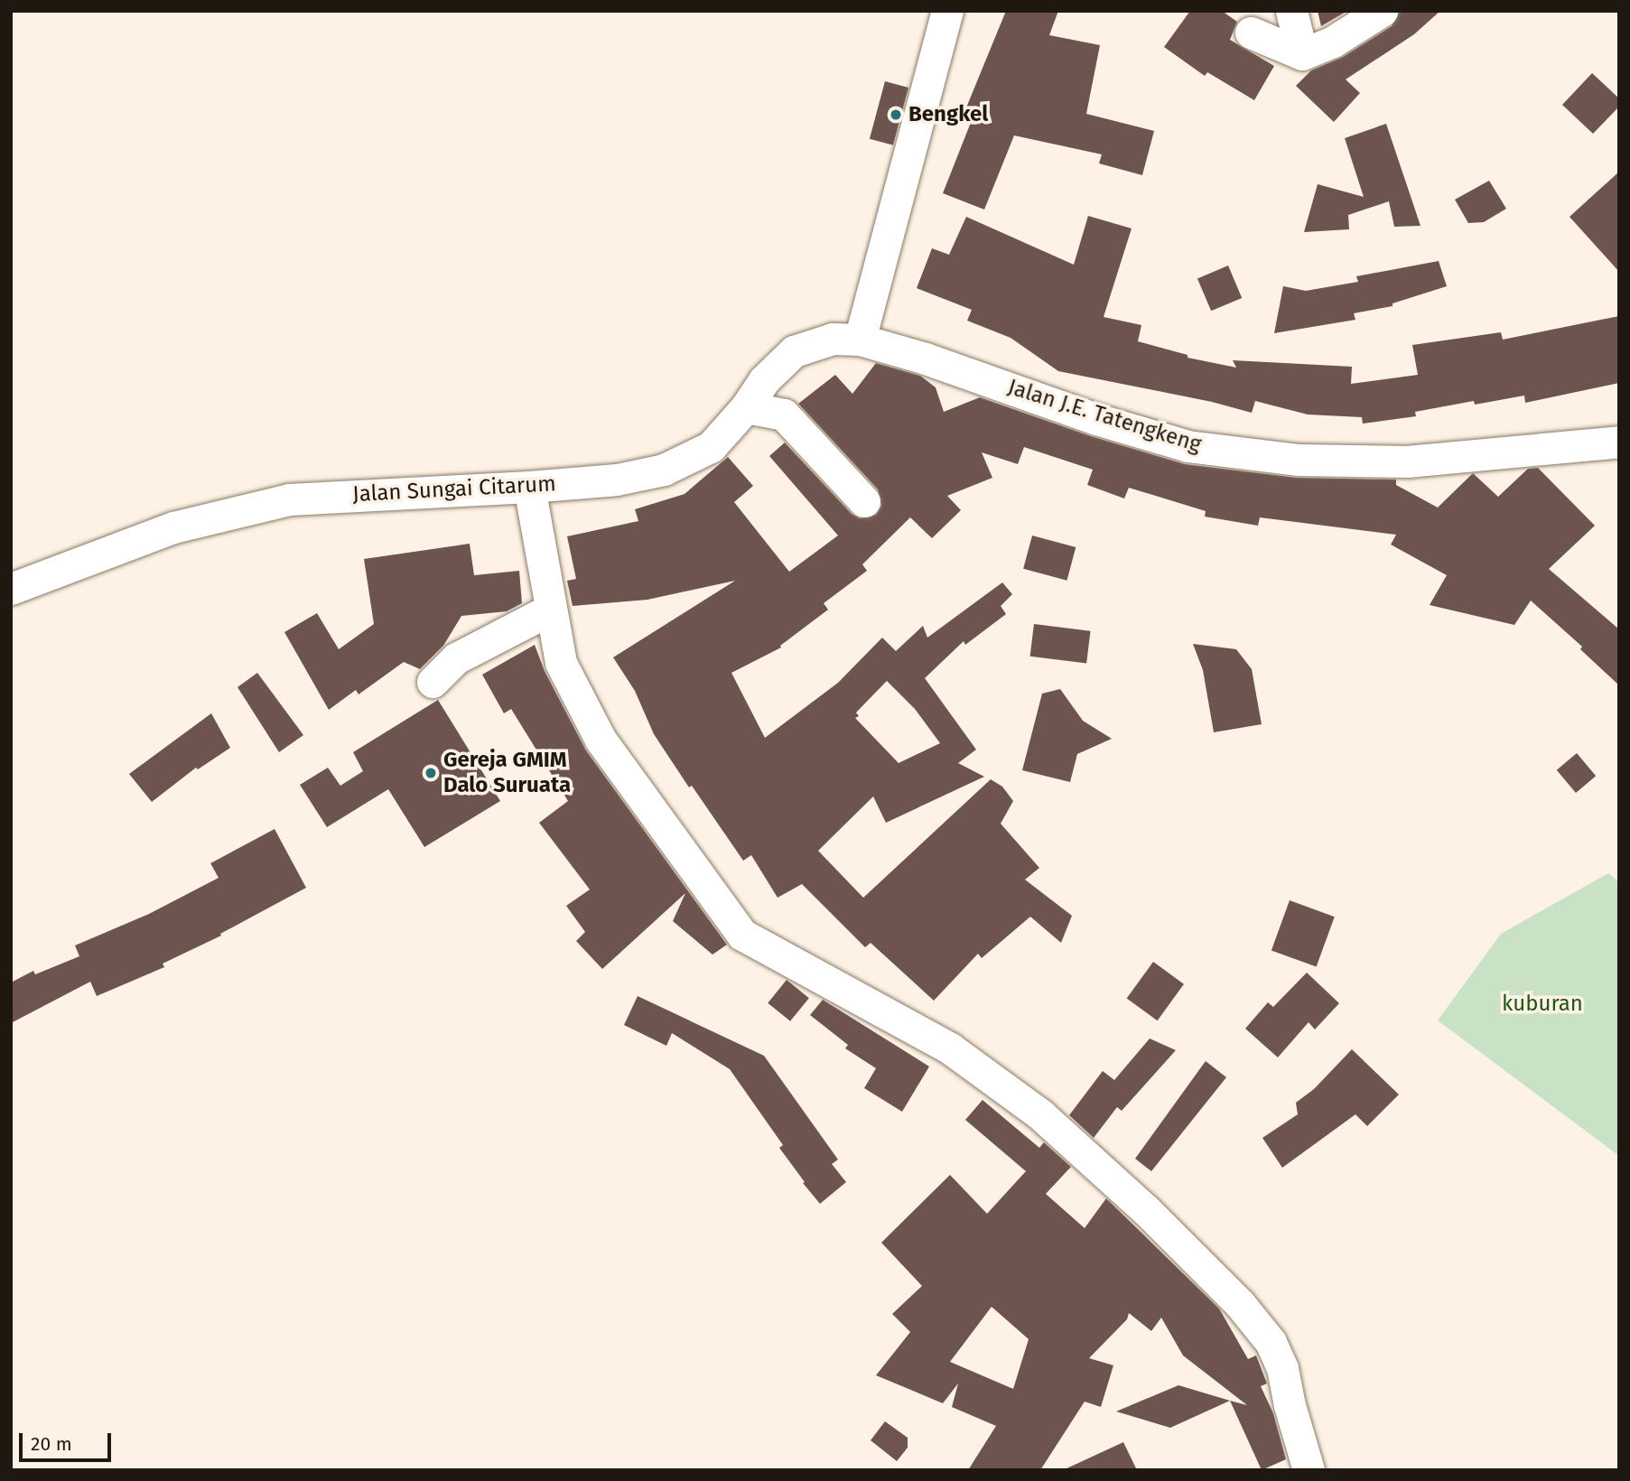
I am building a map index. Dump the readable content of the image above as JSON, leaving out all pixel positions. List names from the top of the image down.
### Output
{
  "streets": {
    "street": ["Jalan J.E. Tatengkeng", "Jalan Sungai Citarum"]
  },
  "crossings": [
    ["Jalan J.E. Tatengkeng", "Jalan Sungai Citarum"]
  ],
  "parks": ["kuburan"],
  "places": ["Bengkel", "Gereja GMIM Dalo Suruata"],
  "scale_bar": "20 m"
}
